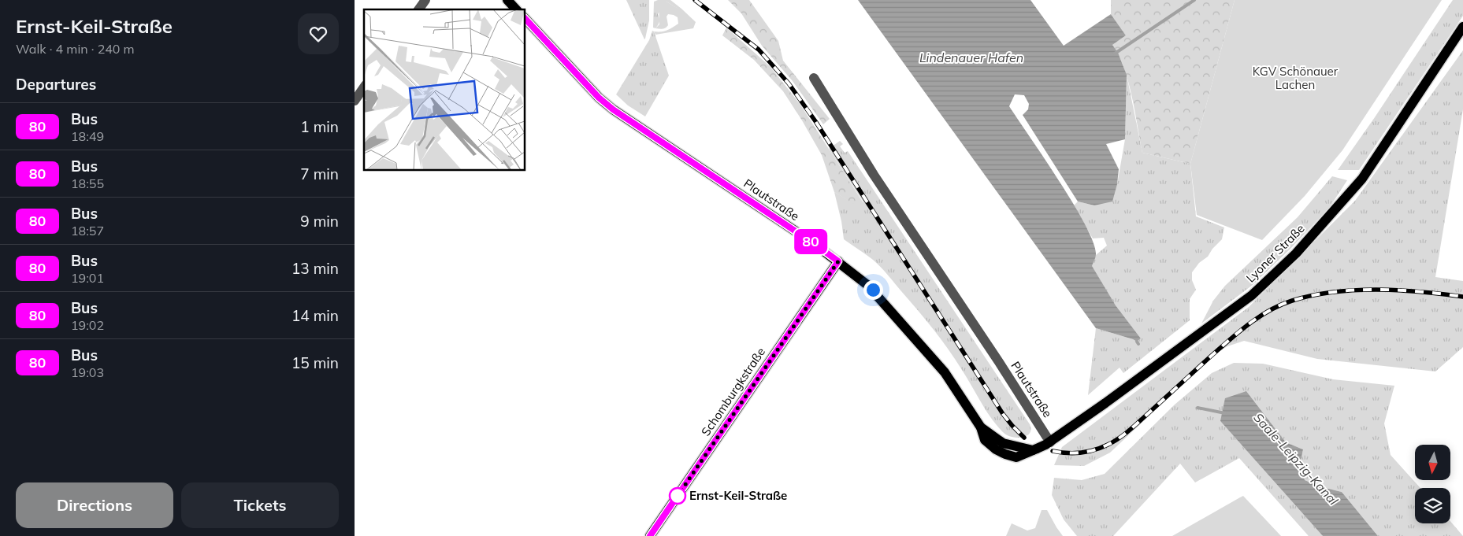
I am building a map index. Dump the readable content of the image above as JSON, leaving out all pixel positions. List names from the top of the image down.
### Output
{
  "streets": {
    "main road": ["Plautstraße", "Lyoner Straße", "Schomburgkstraße"]
  },
  "crossings": [
    ["Plautstraße", "Lyoner Straße"],
    ["Plautstraße", "Schomburgkstraße"]
  ],
  "water": ["Lindenauer Hafen", "Saale-Leipzig-Kanal"],
  "parks": ["KGV Schönauer Lachen"],
  "places": ["Ernst-Keil-Straße"],
  "lines": ["bus line 80"],
  "north": "bottom",
  "page": {
    "heading": [
      ["Ernst-Keil-Straße", "Walk · 4 min · 240 m"],
      "Departures"
    ],
    "on_map": "80",
    "list": [
      {
        "mark": "80",
        "name": "Bus",
        "note": "18:49",
        "value": "1 min"
      },
      {
        "mark": "80",
        "name": "Bus",
        "note": "18:55",
        "value": "7 min"
      },
      {
        "mark": "80",
        "name": "Bus",
        "note": "18:57",
        "value": "9 min"
      },
      {
        "mark": "80",
        "name": "Bus",
        "note": "19:01",
        "value": "13 min"
      },
      {
        "mark": "80",
        "name": "Bus",
        "note": "19:02",
        "value": "14 min"
      },
      {
        "mark": "80",
        "name": "Bus",
        "note": "19:03",
        "value": "15 min"
      }
    ],
    "buttons": ["Directions", "Tickets"]
  }
}
